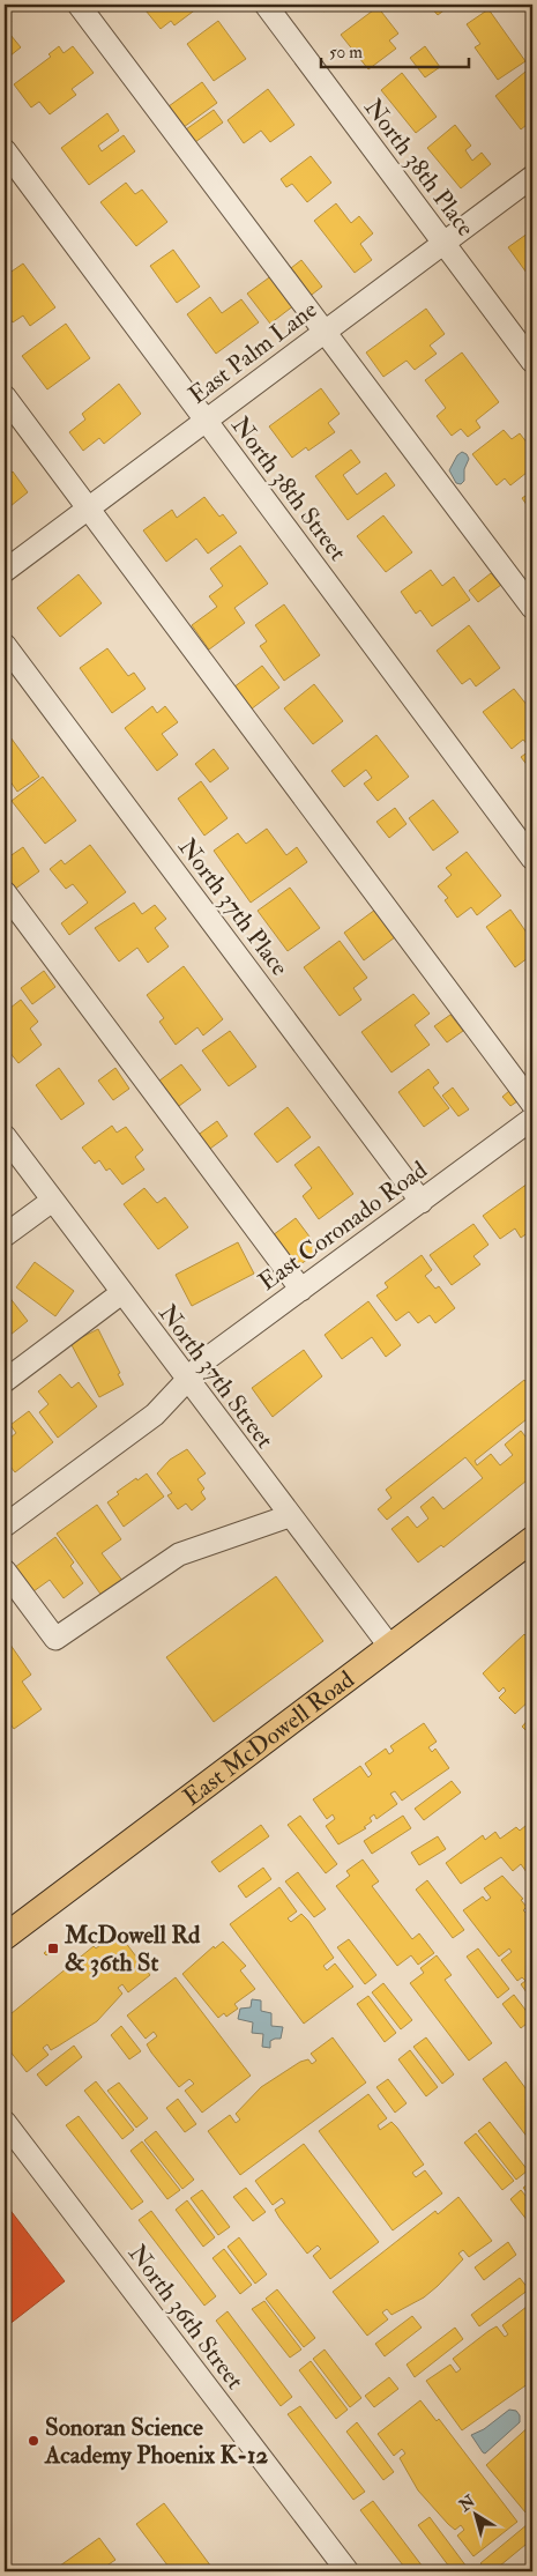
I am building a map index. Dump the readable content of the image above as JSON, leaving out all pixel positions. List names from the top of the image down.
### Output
{
  "streets": {
    "main road": ["East McDowell Road"],
    "street": [
      "North 38th Place",
      "East Palm Lane",
      "North 38th Street",
      "North 37th Place",
      "East Coronado Road",
      "North 37th Street",
      "North 36th Street"
    ]
  },
  "crossings": [
    ["North 38th Place", "East Palm Lane"],
    ["East Palm Lane", "North 38th Street"],
    ["North 37th Place", "East Coronado Road"],
    ["East Coronado Road", "North 37th Street"],
    ["North 37th Street", "East McDowell Road"]
  ],
  "places": {
    "transit": ["McDowell Rd & 36th St"],
    "other": ["Sonoran Science Academy Phoenix K-12"]
  },
  "scale_bar": "50 m",
  "north": "top left"
}
